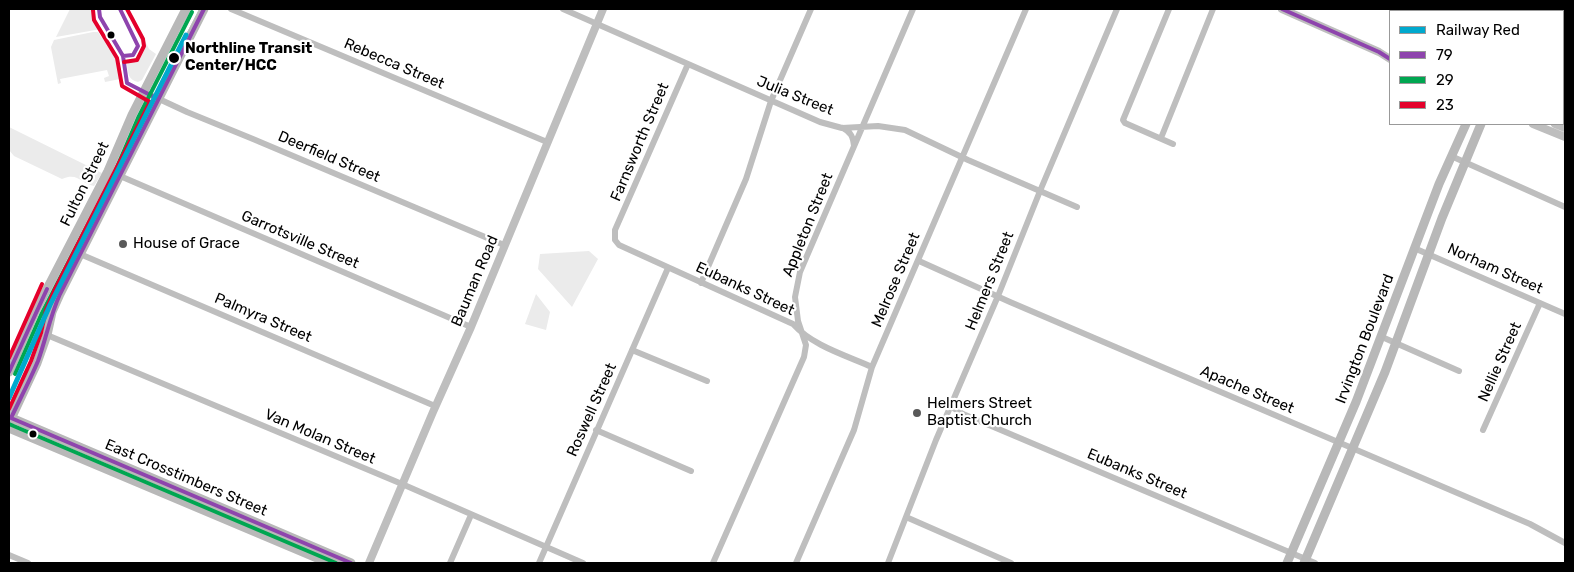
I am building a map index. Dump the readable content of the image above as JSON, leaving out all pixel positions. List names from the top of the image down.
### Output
{
  "streets": {
    "main road": ["Fulton Street", "Irvington Boulevard", "East Crosstimbers Street"],
    "street": [
      "Rebecca Street",
      "Julia Street",
      "Farnsworth Street",
      "Deerfield Street",
      "Appleton Street",
      "Garrotsville Street",
      "Norham Street",
      "Melrose Street",
      "Bauman Road",
      "Helmers Street",
      "Eubanks Street",
      "Palmyra Street",
      "Nellie Street",
      "Apache Street",
      "Roswell Street",
      "Van Molan Street"
    ]
  },
  "crossings": [
    ["Rebecca Street", "Bauman Road"],
    ["Julia Street", "Farnsworth Street"],
    ["Julia Street", "Appleton Street"],
    ["Julia Street", "Melrose Street"],
    ["Julia Street", "Bauman Road"],
    ["Julia Street", "Helmers Street"],
    ["Farnsworth Street", "Eubanks Street"],
    ["Deerfield Street", "Fulton Street"],
    ["Deerfield Street", "Bauman Road"],
    ["Fulton Street", "Garrotsville Street"],
    ["Fulton Street", "Palmyra Street"],
    ["Fulton Street", "Van Molan Street"],
    ["Fulton Street", "East Crosstimbers Street"],
    ["Appleton Street", "Eubanks Street"],
    ["Garrotsville Street", "Bauman Road"],
    ["Norham Street", "Irvington Boulevard"],
    ["Norham Street", "Nellie Street"],
    ["Melrose Street", "Apache Street"],
    ["Bauman Road", "Palmyra Street"],
    ["Bauman Road", "Van Molan Street"],
    ["Helmers Street", "Eubanks Street"],
    ["Helmers Street", "Apache Street"],
    ["Eubanks Street", "Irvington Boulevard"],
    ["Eubanks Street", "Roswell Street"],
    ["Irvington Boulevard", "Apache Street"],
    ["Roswell Street", "Van Molan Street"]
  ],
  "places": ["Northline Transit Center/HCC", "House of Grace", "Helmers Street Baptist Church"],
  "lines": [
    "transit line 79",
    "transit line 23",
    "transit line 29",
    "rail line Red"
  ],
  "legend": [
    "Railway Red",
    "79",
    "29",
    "23"
  ]
}
